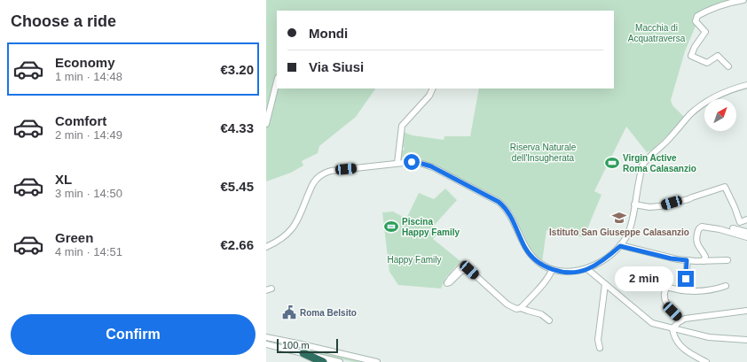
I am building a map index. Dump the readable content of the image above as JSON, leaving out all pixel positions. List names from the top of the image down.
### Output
{
  "parks": ["Macchia di Acquatraversa", "Riserva Naturale dell'Insugherata", "Happy Family"],
  "places": {
    "sports": ["Virgin Active Roma Calasanzio", "Piscina Happy Family"],
    "school or university": ["Istituto San Giuseppe Calasanzio"],
    "public building": ["Roma Belsito"]
  },
  "scale_bar": "100 m",
  "north": "top right",
  "page": {
    "heading": "Choose a ride",
    "banner": ["Mondi", "Via Siusi"],
    "list": [
      {
        "name": "Economy",
        "note": "1 min · 14:48",
        "value": "€3.20"
      },
      {
        "name": "Comfort",
        "note": "2 min · 14:49",
        "value": "€4.33"
      },
      {
        "name": "XL",
        "note": "3 min · 14:50",
        "value": "€5.45"
      },
      {
        "name": "Green",
        "note": "4 min · 14:51",
        "value": "€2.66"
      }
    ],
    "bubble": "2 min",
    "buttons": "Confirm",
    "scale": "100 m"
  }
}
